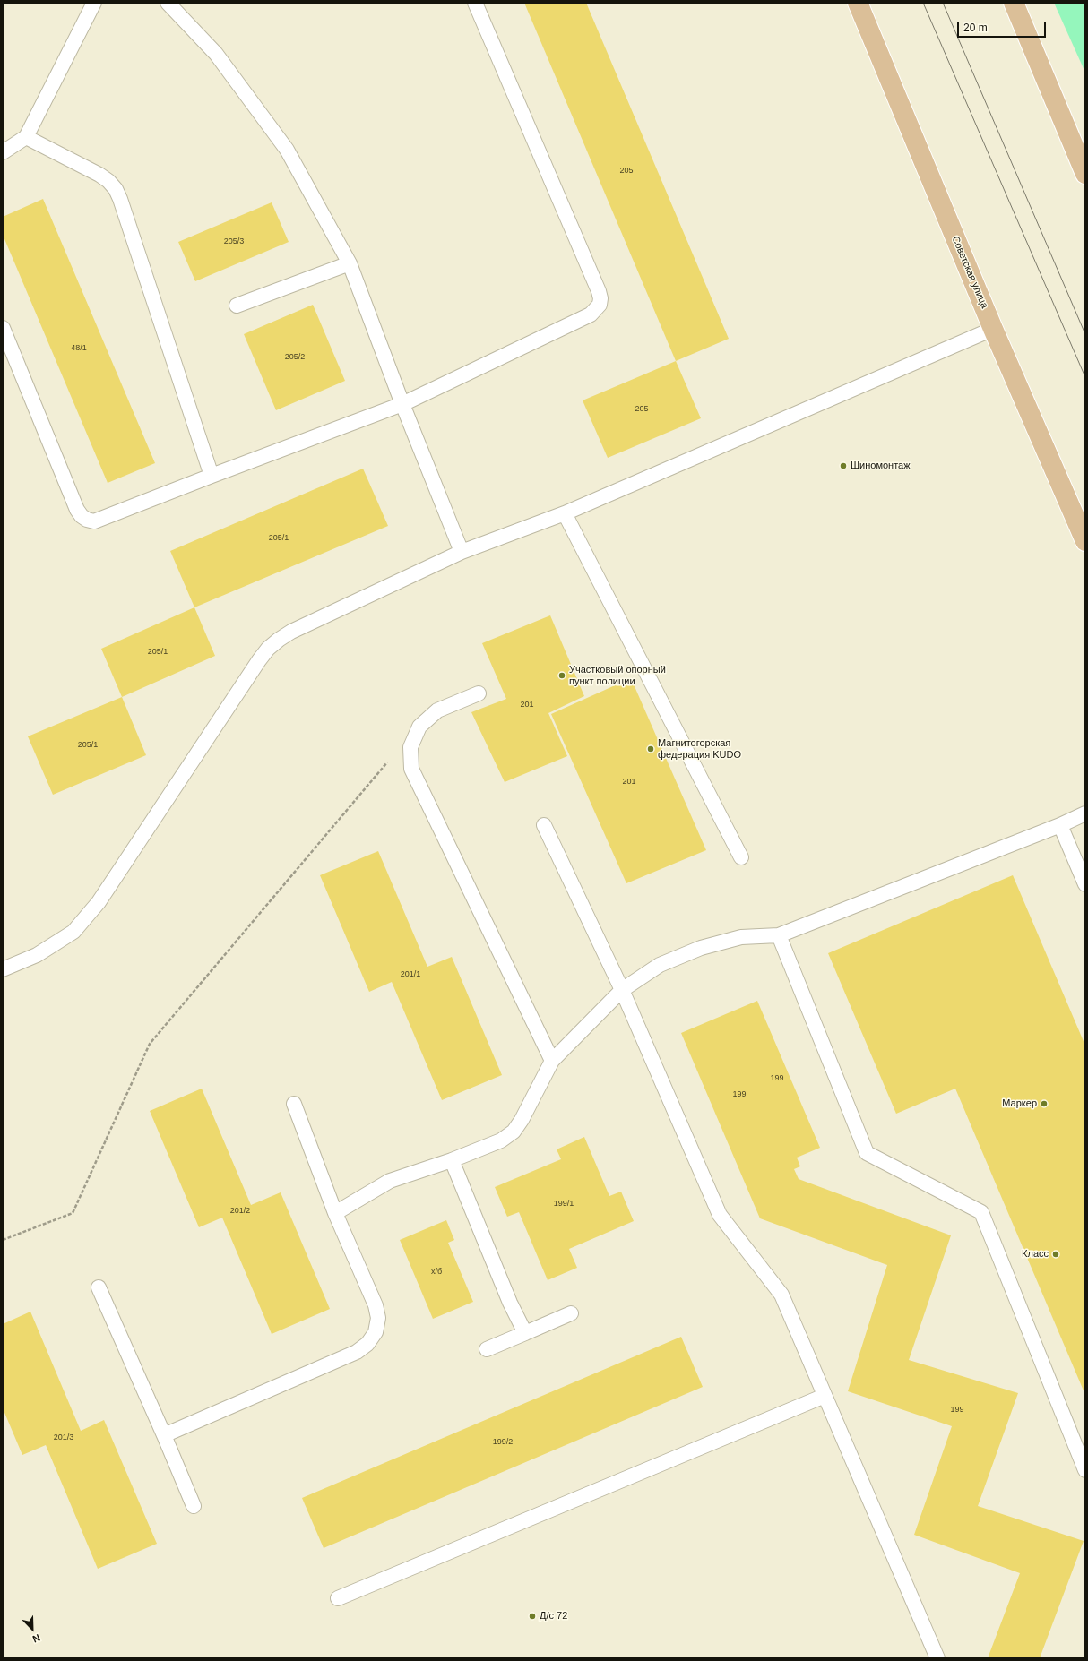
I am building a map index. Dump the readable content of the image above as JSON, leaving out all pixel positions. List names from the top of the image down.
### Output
{
  "streets": {
    "main road": ["Советская улица"]
  },
  "places": [
    "Шиномонтаж",
    "Участковый опорный пункт полиции",
    "Магнитогорская федерация KUDO",
    "Маркер",
    "Класс",
    "Д/с 72"
  ],
  "house_numbers": [
    "205",
    "205/3",
    "48/1",
    "205/2",
    "205",
    "205/1",
    "205/1",
    "201",
    "205/1",
    "201",
    "201/1",
    "199",
    "199",
    "199/1",
    "201/2",
    "х/б",
    "199",
    "201/3",
    "199/2"
  ],
  "scale_bar": "20 m",
  "north": "bottom right"
}
